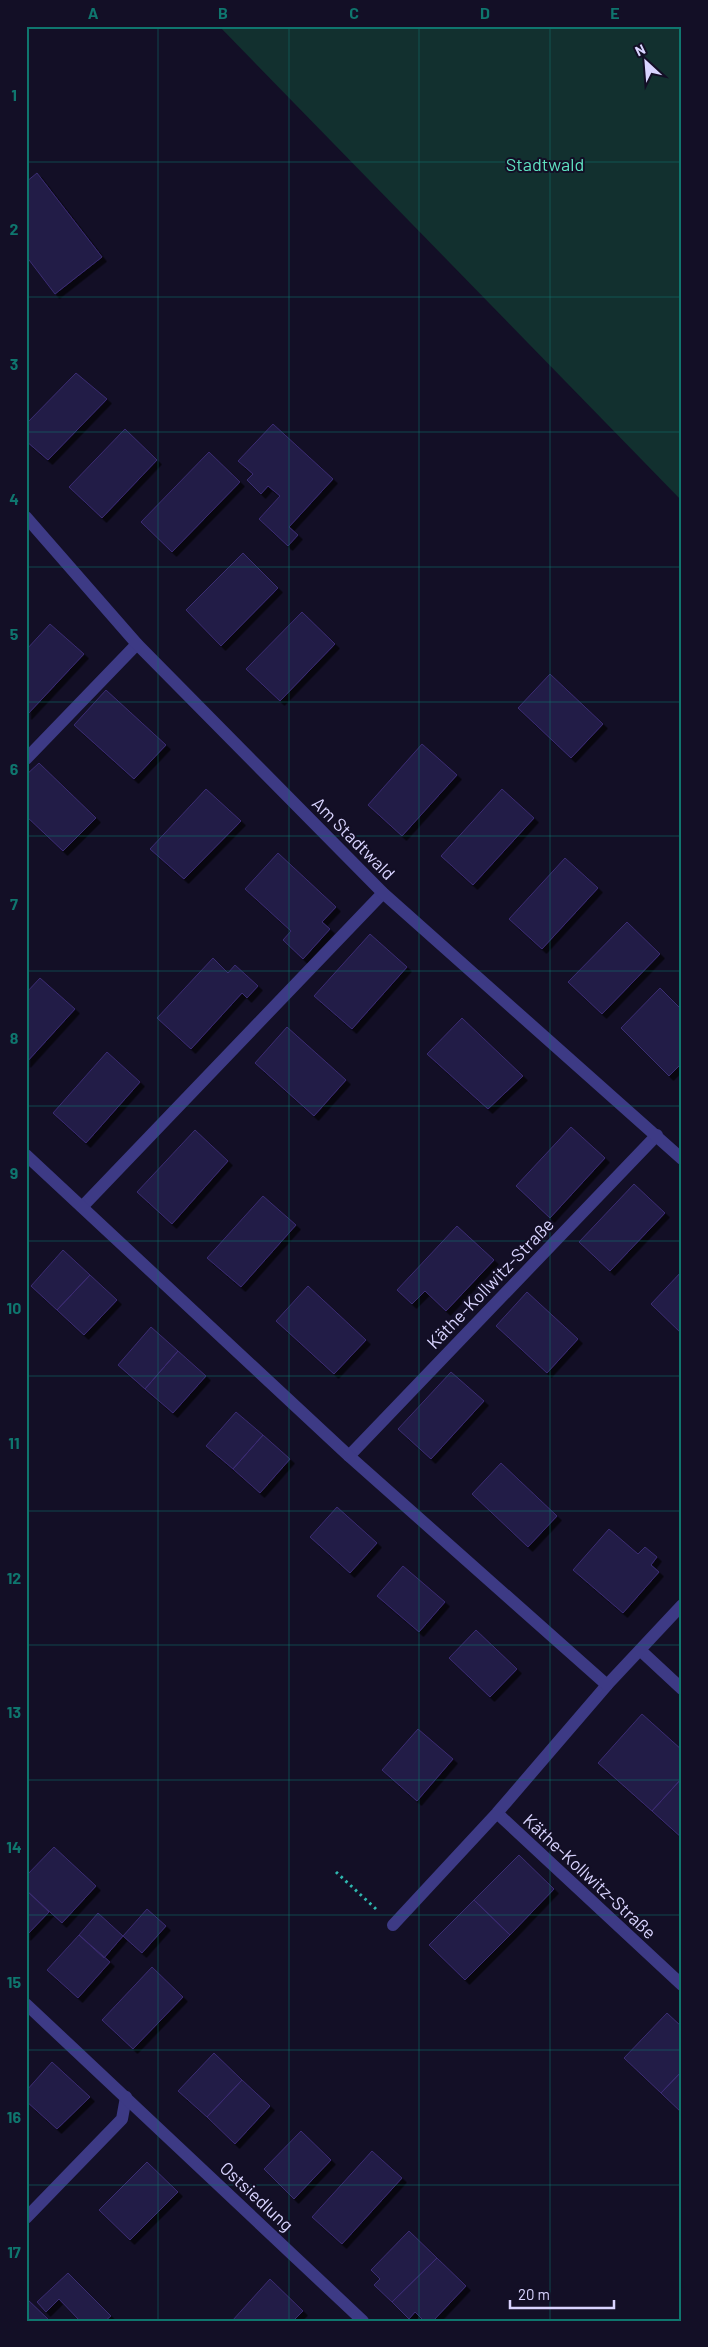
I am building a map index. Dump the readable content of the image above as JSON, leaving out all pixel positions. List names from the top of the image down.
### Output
{
  "streets": {
    "street": ["Am Stadtwald", "Käthe-Kollwitz-Straße", "Ostsiedlung"]
  },
  "crossings": [
    ["Am Stadtwald", "Käthe-Kollwitz-Straße"]
  ],
  "parks": ["Stadtwald"],
  "scale_bar": "20 m",
  "north": "top left",
  "grid": {
    "columns": [
      "A",
      "B",
      "C",
      "D",
      "E"
    ],
    "rows": [
      "1",
      "2",
      "3",
      "4",
      "5",
      "6",
      "7",
      "8",
      "9",
      "10",
      "11",
      "12",
      "13",
      "14",
      "15",
      "16",
      "17"
    ]
  }
}
